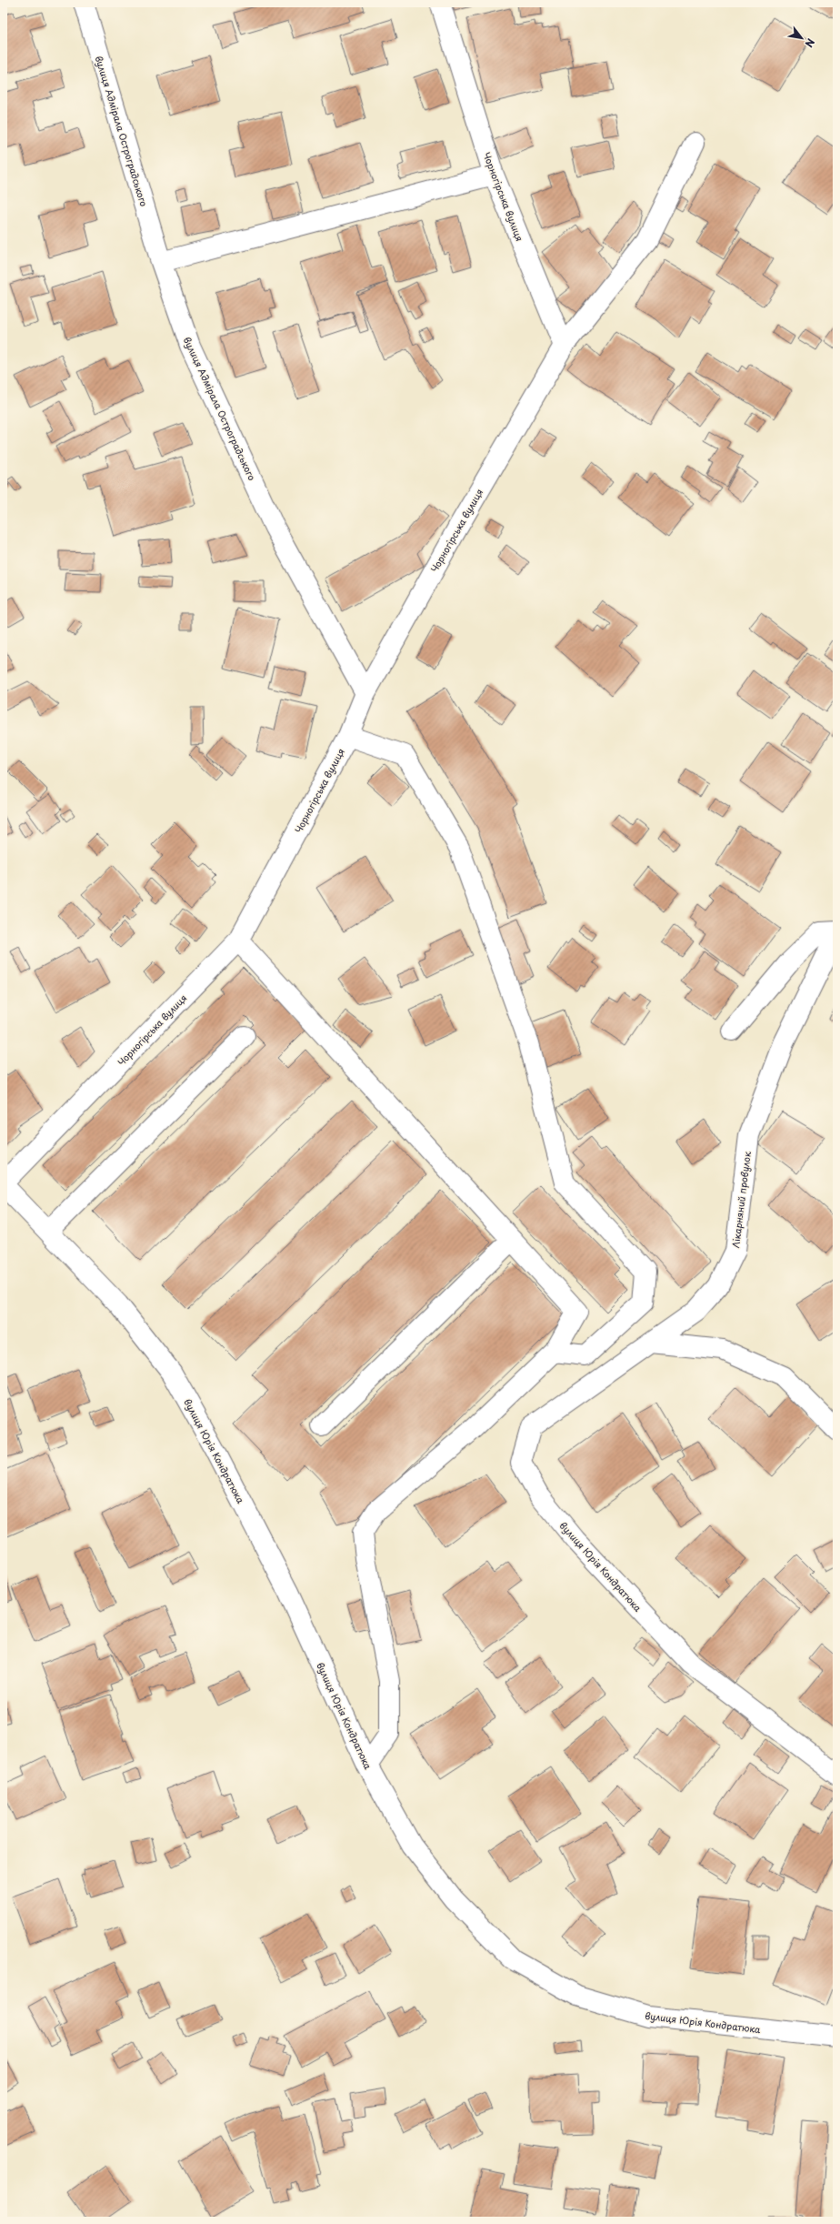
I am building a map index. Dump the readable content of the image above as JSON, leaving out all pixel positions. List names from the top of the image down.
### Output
{
  "streets": {
    "street": [
      "вулиця Адмірала Остроградського",
      "Чорногірська вулиця",
      "Лікарняний провулок",
      "вулиця Юрія Кондратюка"
    ]
  },
  "crossings": [
    ["вулиця Адмірала Остроградського", "Чорногірська вулиця"],
    ["Чорногірська вулиця", "вулиця Юрія Кондратюка"],
    ["Лікарняний провулок", "вулиця Юрія Кондратюка"]
  ],
  "north": "bottom right"
}
